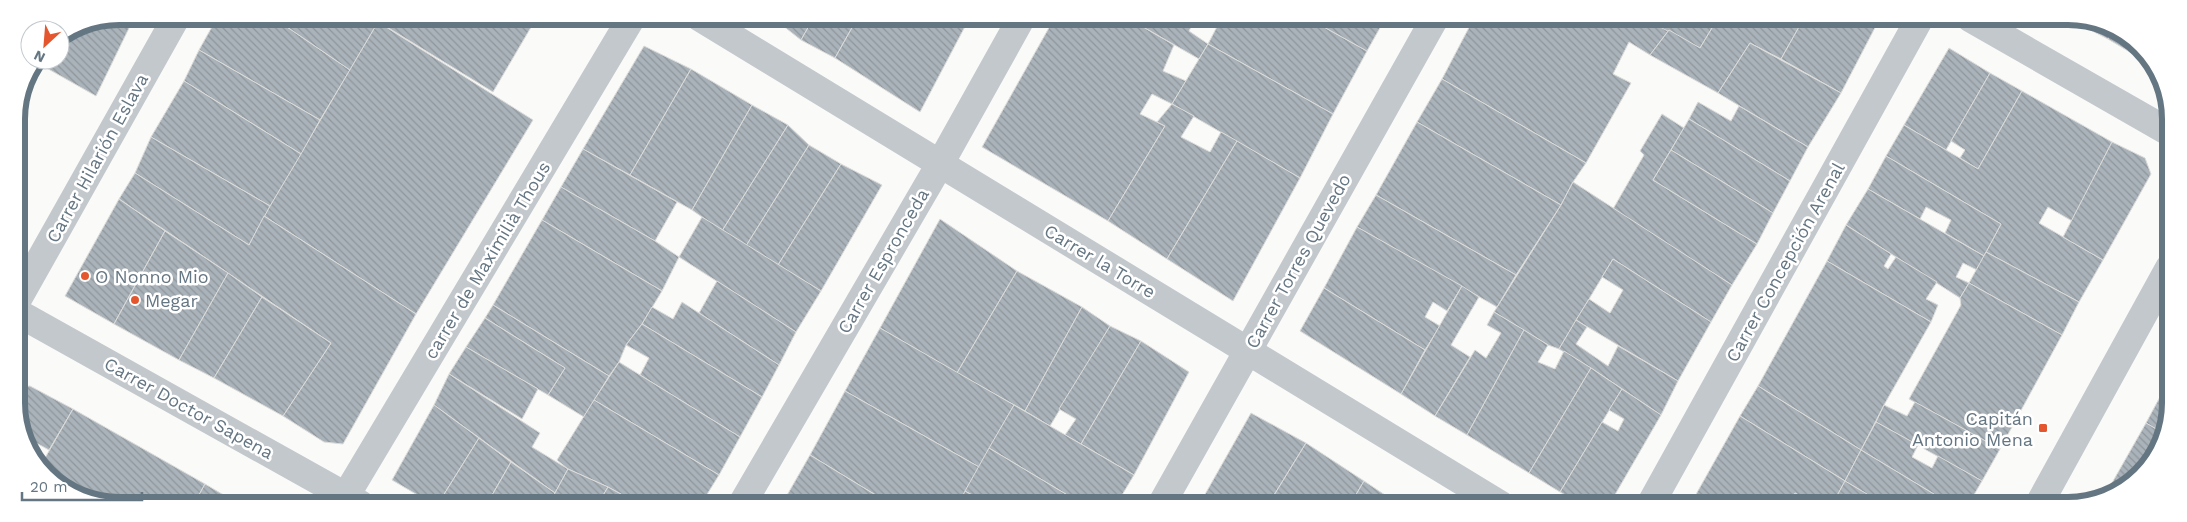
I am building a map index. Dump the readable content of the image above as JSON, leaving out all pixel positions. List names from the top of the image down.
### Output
{
  "streets": {
    "street": [
      "Carrer Hilarión Eslava",
      "carrer de Maximilià Thous",
      "Carrer Espronceda",
      "Carrer la Torre",
      "Carrer Torres Quevedo",
      "Carrer Concepción Arenal",
      "Carrer Doctor Sapena"
    ]
  },
  "crossings": [
    ["Carrer Espronceda", "Carrer la Torre"],
    ["Carrer la Torre", "Carrer Torres Quevedo"]
  ],
  "places": {
    "other": ["O Nonno Mio", "Megar"],
    "transit": ["Capitán Antonio Mena"]
  },
  "scale_bar": "20 m",
  "north": "bottom left"
}
